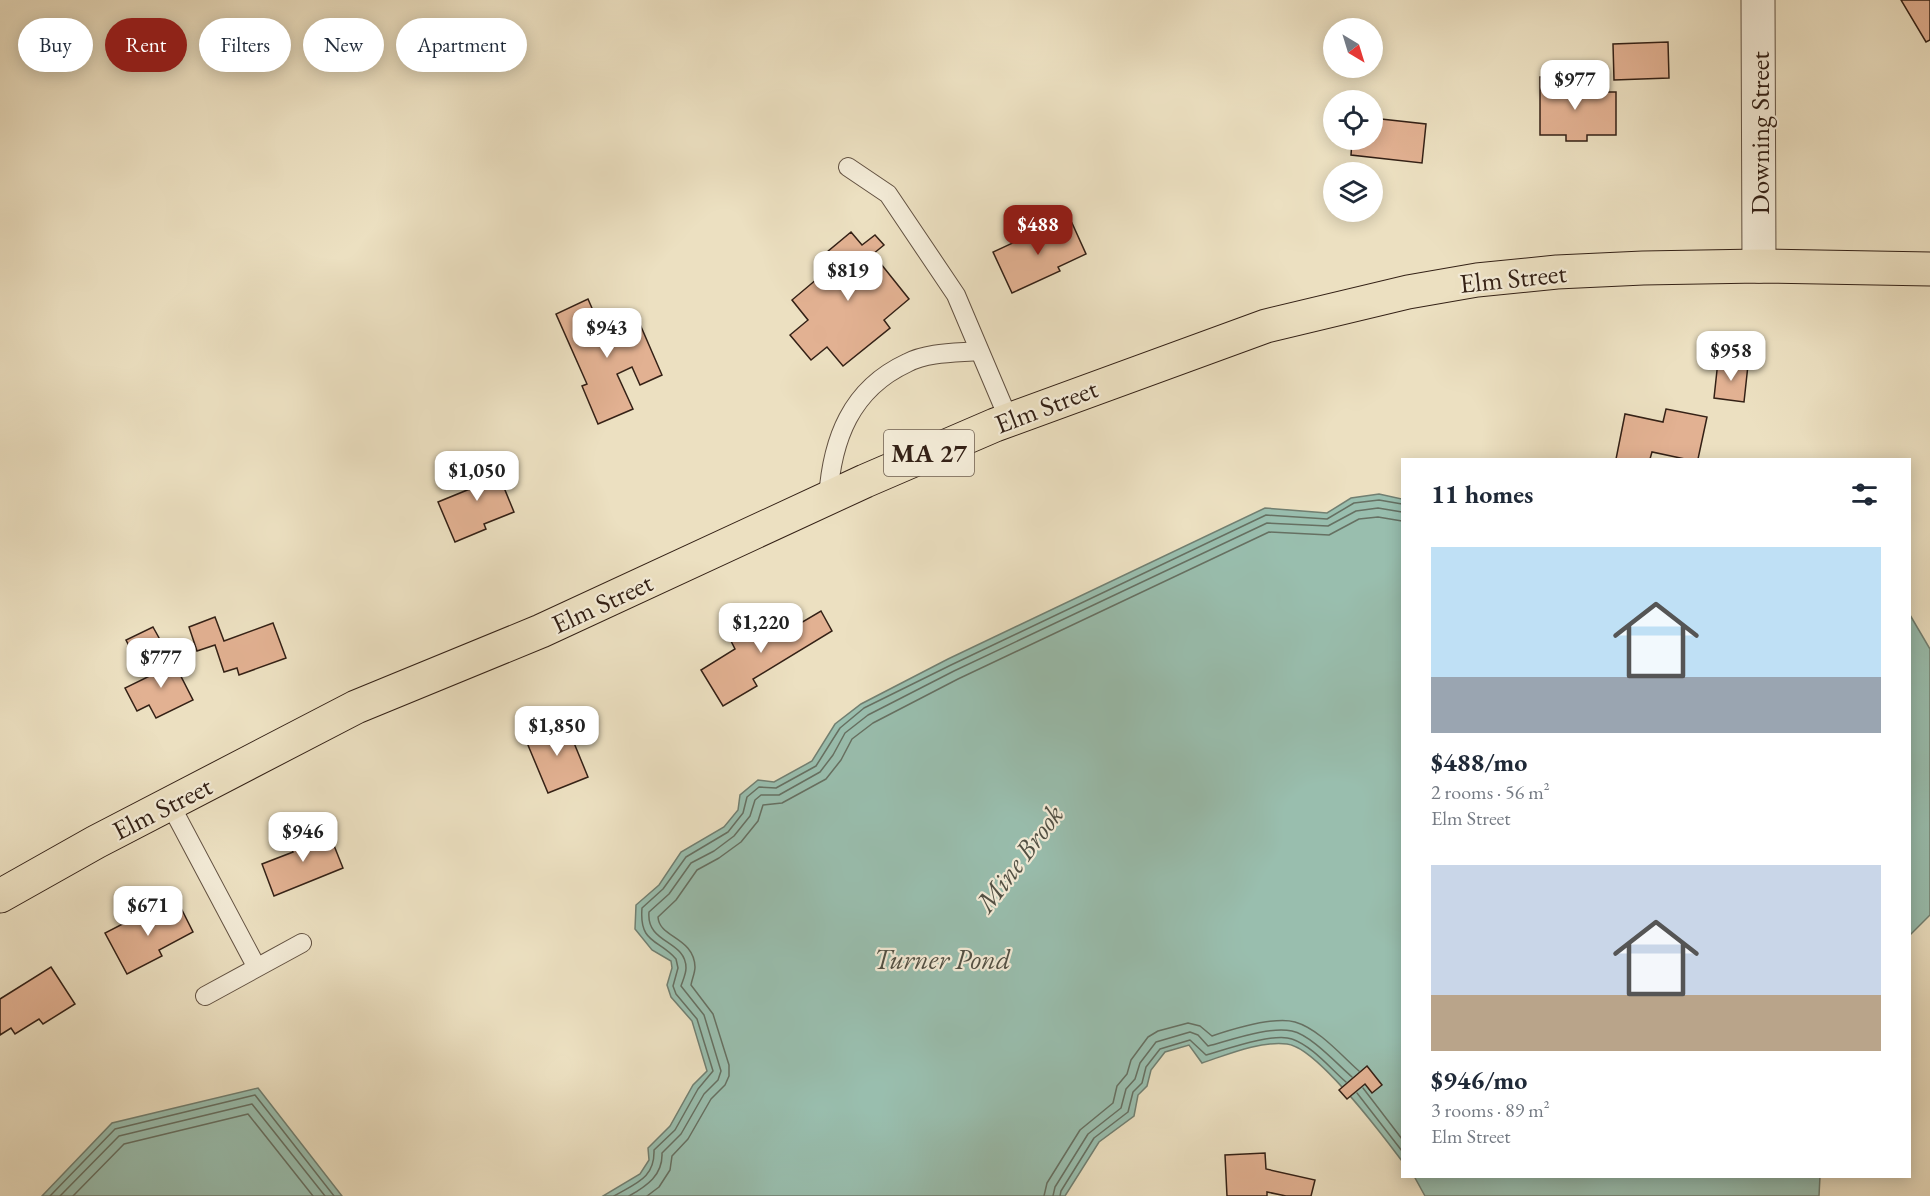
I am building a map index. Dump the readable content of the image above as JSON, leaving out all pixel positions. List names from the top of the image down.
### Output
{
  "streets": {
    "main road": ["Elm Street", "MA 27"],
    "street": ["Downing Street"]
  },
  "crossings": [
    ["Downing Street", "Elm Street"]
  ],
  "water": ["Mine Brook", "Turner Pond"],
  "north": "bottom right",
  "page": {
    "chip": [
      "Buy",
      "Rent",
      "Filters",
      "New",
      "Apartment"
    ],
    "price": [
      "$977",
      "$488",
      "$819",
      "$943",
      "$958",
      "$1,050",
      "$1,220",
      "$777",
      "$1,850",
      "$946",
      "$671"
    ],
    "heading": "11 homes",
    "list": [
      {
        "name": "$488/mo",
        "note": "2 rooms · 56 m² · Elm Street"
      },
      {
        "name": "$946/mo",
        "note": "3 rooms · 89 m² · Elm Street"
      }
    ]
  }
}
